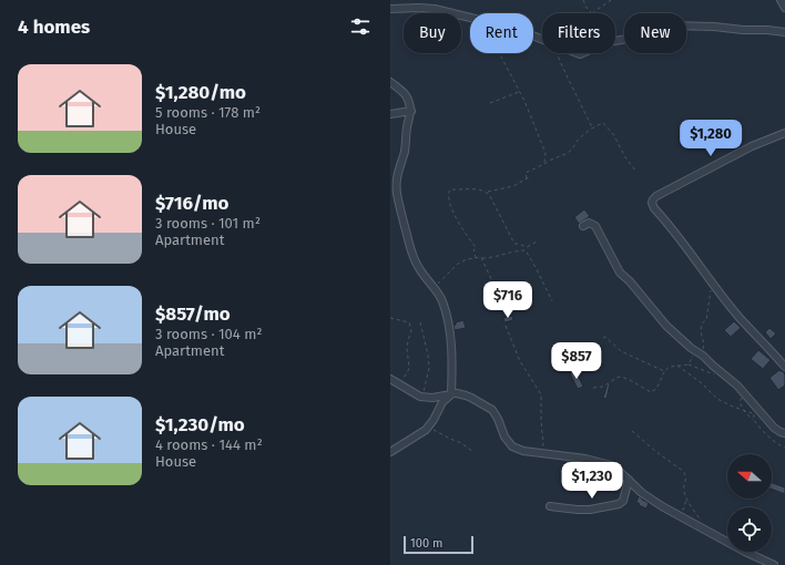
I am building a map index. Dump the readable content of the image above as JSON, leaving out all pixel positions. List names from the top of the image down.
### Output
{
  "scale_bar": "100 m",
  "north": "left",
  "page": {
    "heading": "4 homes",
    "chip": [
      "Buy",
      "Rent",
      "Filters",
      "New"
    ],
    "list": [
      {
        "name": "$1,280/mo",
        "note": "5 rooms · 178 m² · House"
      },
      {
        "name": "$716/mo",
        "note": "3 rooms · 101 m² · Apartment"
      },
      {
        "name": "$857/mo",
        "note": "3 rooms · 104 m² · Apartment"
      },
      {
        "name": "$1,230/mo",
        "note": "4 rooms · 144 m² · House"
      }
    ],
    "price": [
      "$1,280",
      "$716",
      "$857",
      "$1,230"
    ],
    "scale": "100 m"
  }
}
